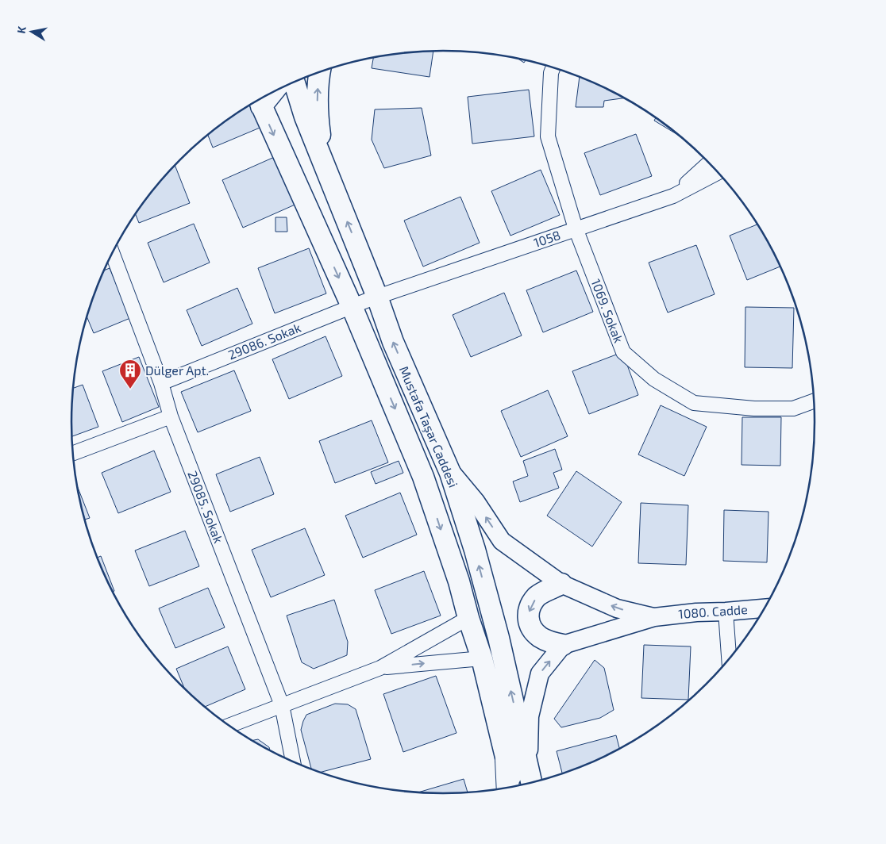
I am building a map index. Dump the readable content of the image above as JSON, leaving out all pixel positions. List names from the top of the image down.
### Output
{
  "streets": {
    "main road": ["Mustafa Taşar Caddesi"],
    "street": [
      "1058",
      "1069. Sokak",
      "29086. Sokak",
      "29085. Sokak",
      "1080. Cadde"
    ]
  },
  "crossings": [
    ["1058", "1069. Sokak"],
    ["1058", "29086. Sokak"],
    ["1058", "Mustafa Taşar Caddesi"],
    ["29086. Sokak", "Mustafa Taşar Caddesi"],
    ["29086. Sokak", "29085. Sokak"]
  ],
  "places": {
    "building": ["Dülger Apt."]
  },
  "north": "left"
}
